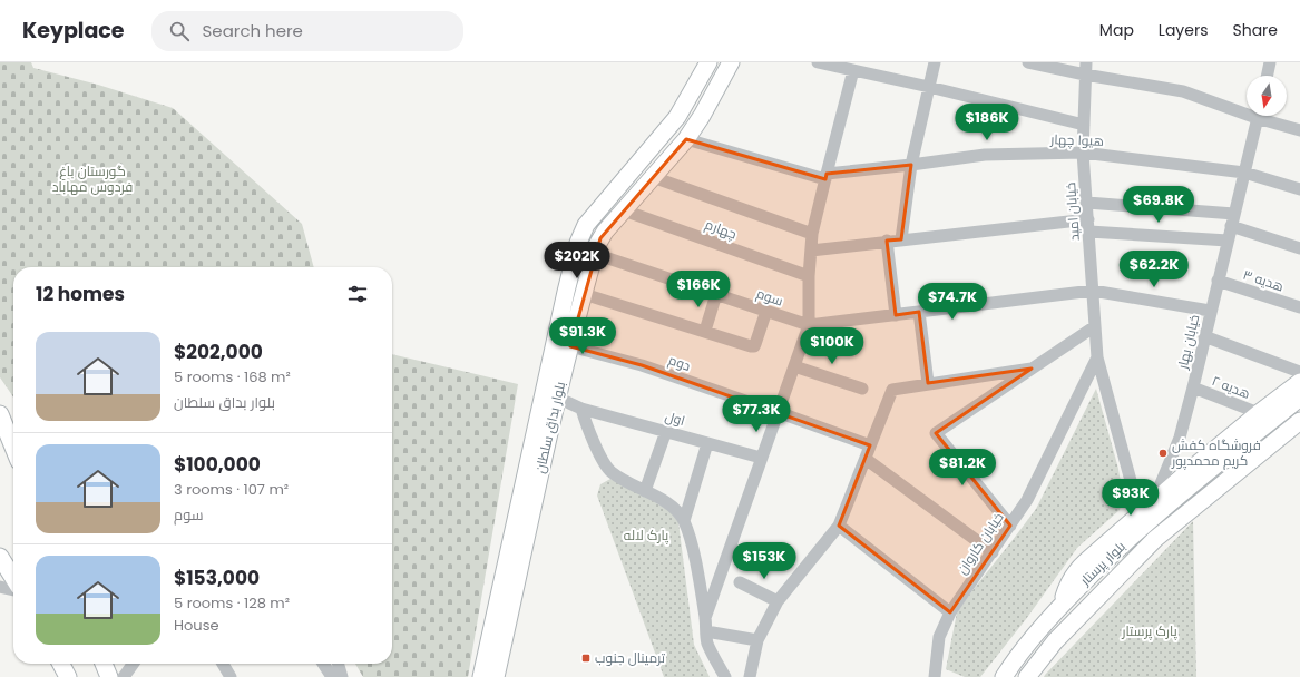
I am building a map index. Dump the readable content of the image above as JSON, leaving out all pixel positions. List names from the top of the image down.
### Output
{
  "streets": {
    "main road": ["بلوار بداق سلطان", "بلوار پرستار"],
    "street": [
      "هیوا چهار",
      "خیابان امید",
      "چهارم",
      "هدیه ۳",
      "سوم",
      "خیابان بهار",
      "دوم",
      "هدیه ۲",
      "اول",
      "خیابان کاروان"
    ]
  },
  "crossings": [
    ["هیوا چهار", "خیابان امید"],
    ["هیوا چهار", "خیابان بهار"],
    ["خیابان امید", "خیابان کاروان"],
    ["چهارم", "بلوار بداق سلطان"],
    ["هدیه ۳", "خیابان بهار"],
    ["سوم", "بلوار بداق سلطان"],
    ["خیابان بهار", "هدیه ۲"],
    ["دوم", "بلوار بداق سلطان"],
    ["اول", "بلوار بداق سلطان"]
  ],
  "parks": ["گورستان باغ فردوس مهاباد", "پارک لاله", "پارک پرستار"],
  "places": {
    "other": ["فروشگاه کفش کریم محمدپور"],
    "transit": ["ترمینال جنوب"]
  },
  "north": "bottom",
  "page": {
    "header": "Keyplace",
    "search": "Search here",
    "nav": ["Map", "Layers", "Share"],
    "price": [
      "$186K",
      "$69.8K",
      "$202K",
      "$62.2K",
      "$166K",
      "$74.7K",
      "$91.3K",
      "$100K",
      "$77.3K",
      "$81.2K",
      "$93K",
      "$153K"
    ],
    "heading": "12 homes",
    "list": [
      {
        "name": "$202,000",
        "note": "5 rooms · 168 m² · بلوار بداق سلطان"
      },
      {
        "name": "$100,000",
        "note": "3 rooms · 107 m² · سوم"
      },
      {
        "name": "$153,000",
        "note": "5 rooms · 128 m² · House"
      }
    ]
  }
}
